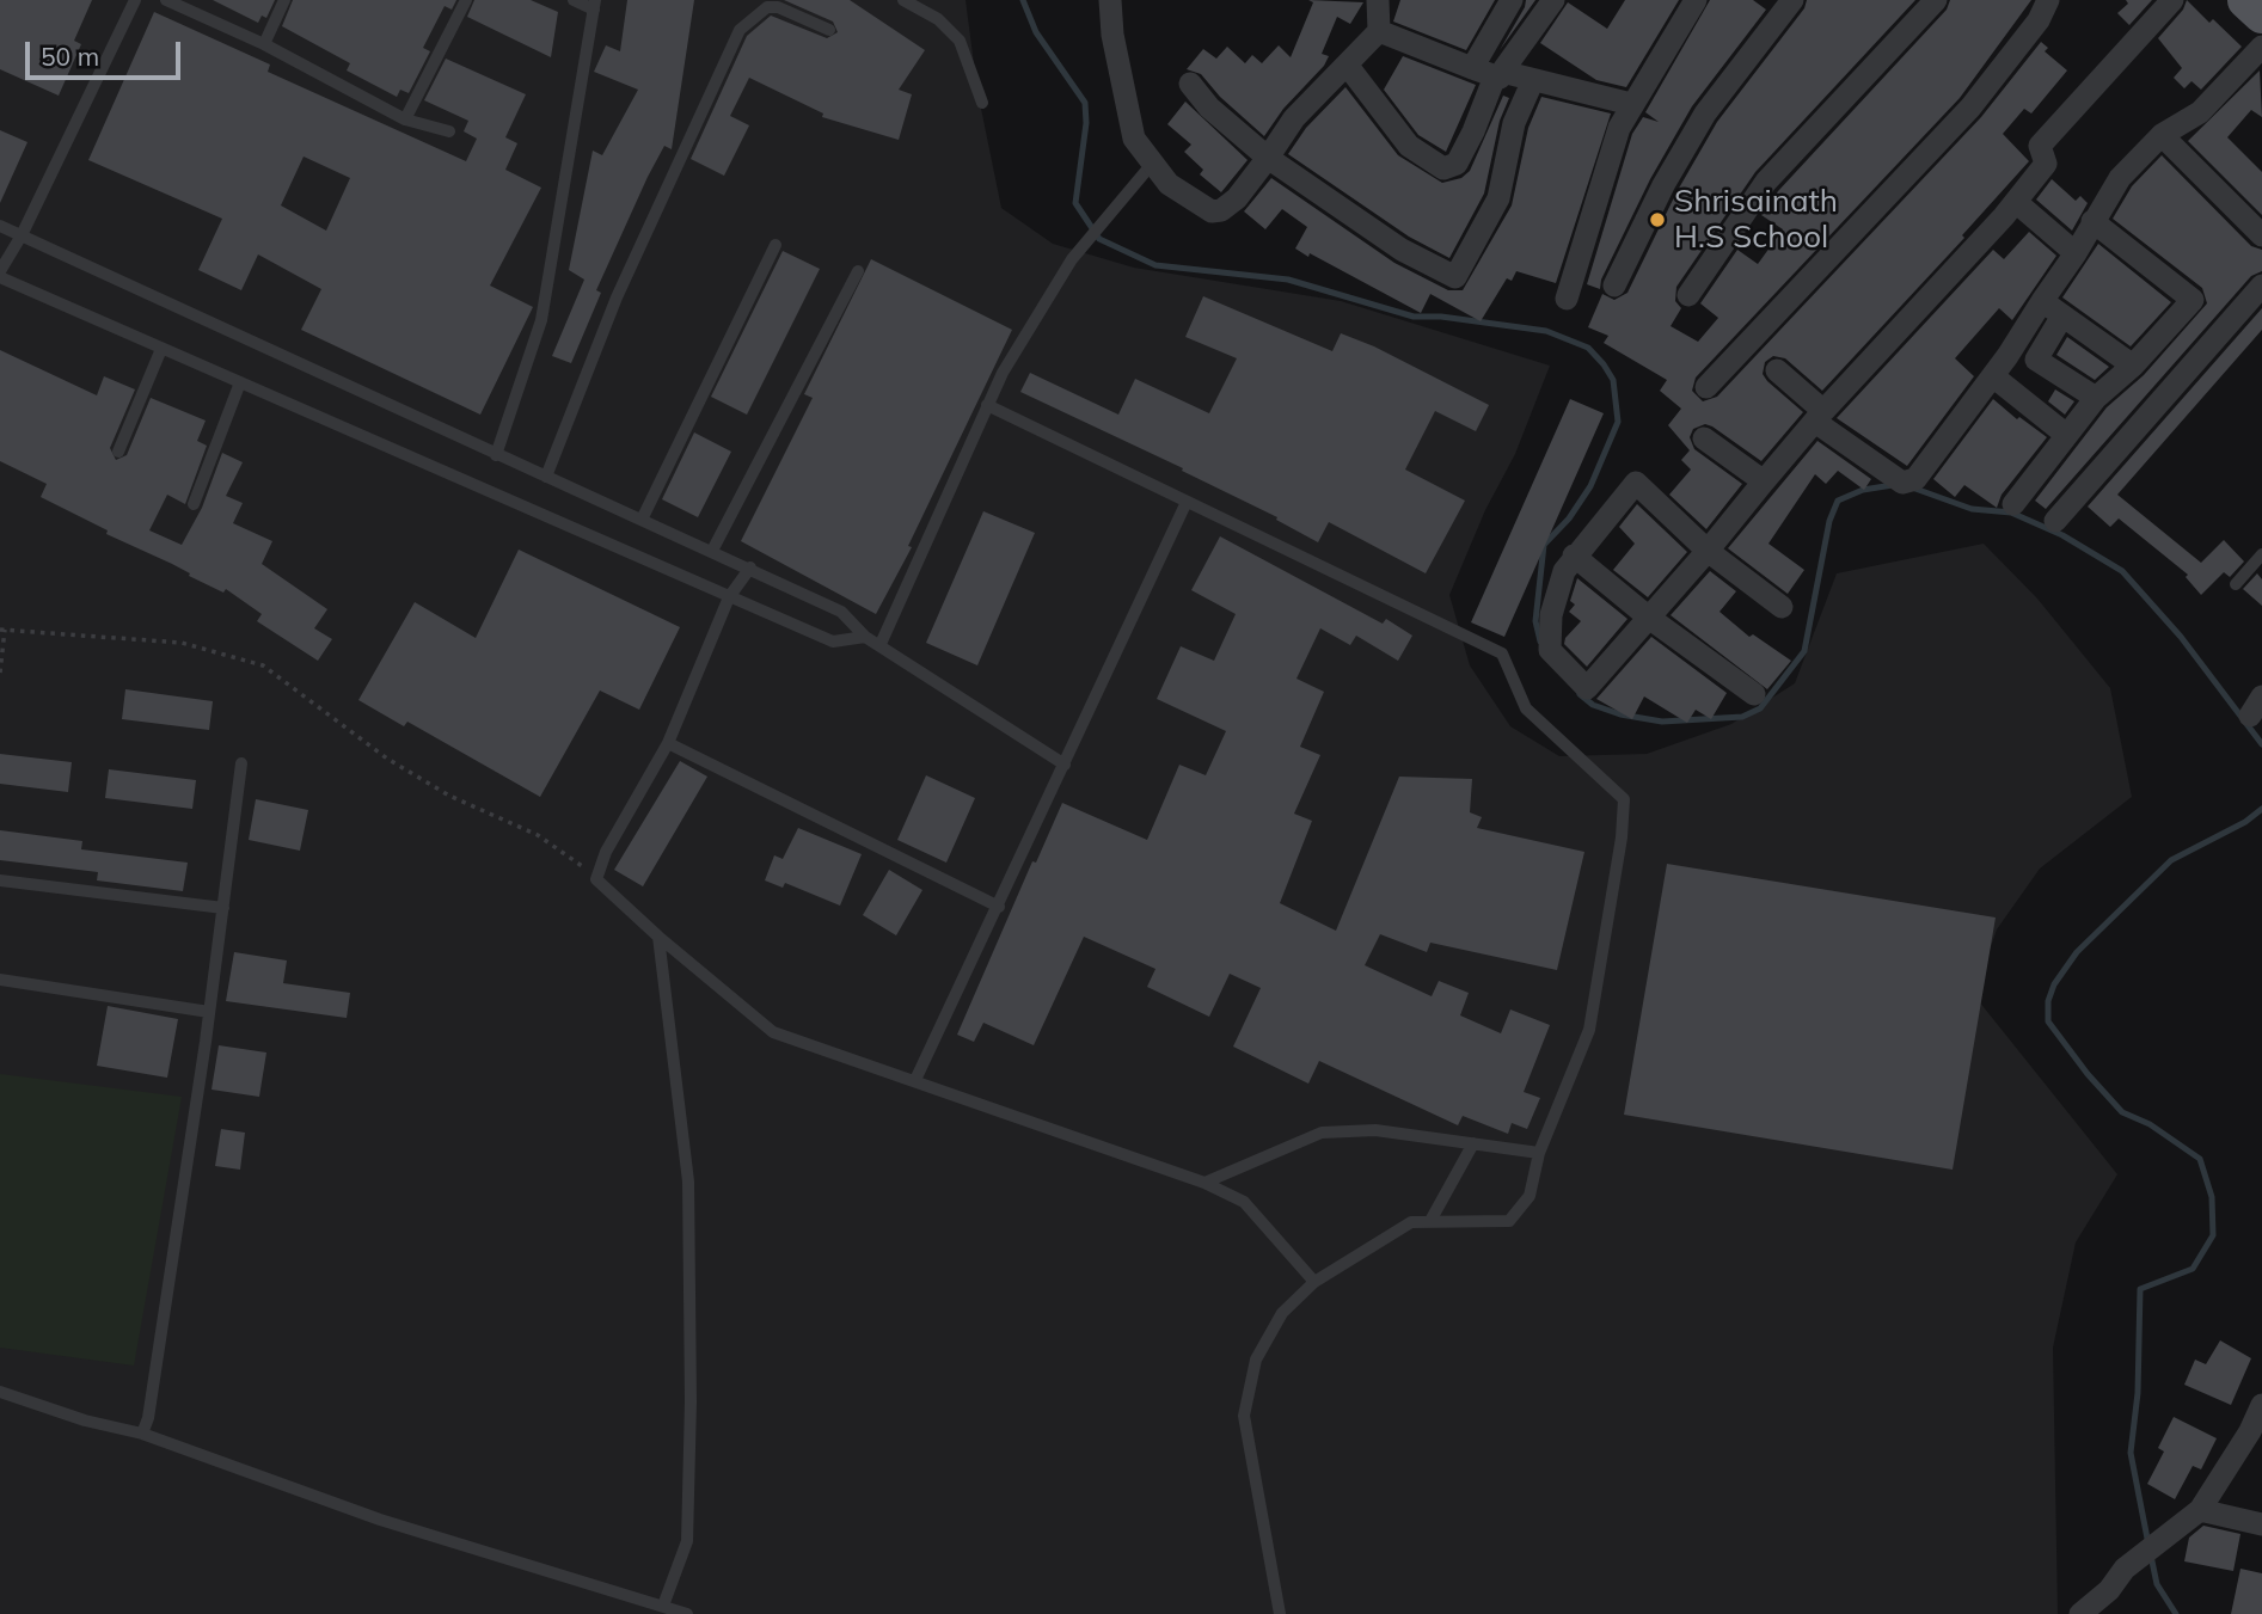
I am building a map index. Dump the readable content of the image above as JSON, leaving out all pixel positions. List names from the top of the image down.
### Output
{
  "places": ["Shrisainath H.S School"],
  "scale_bar": "50 m"
}
